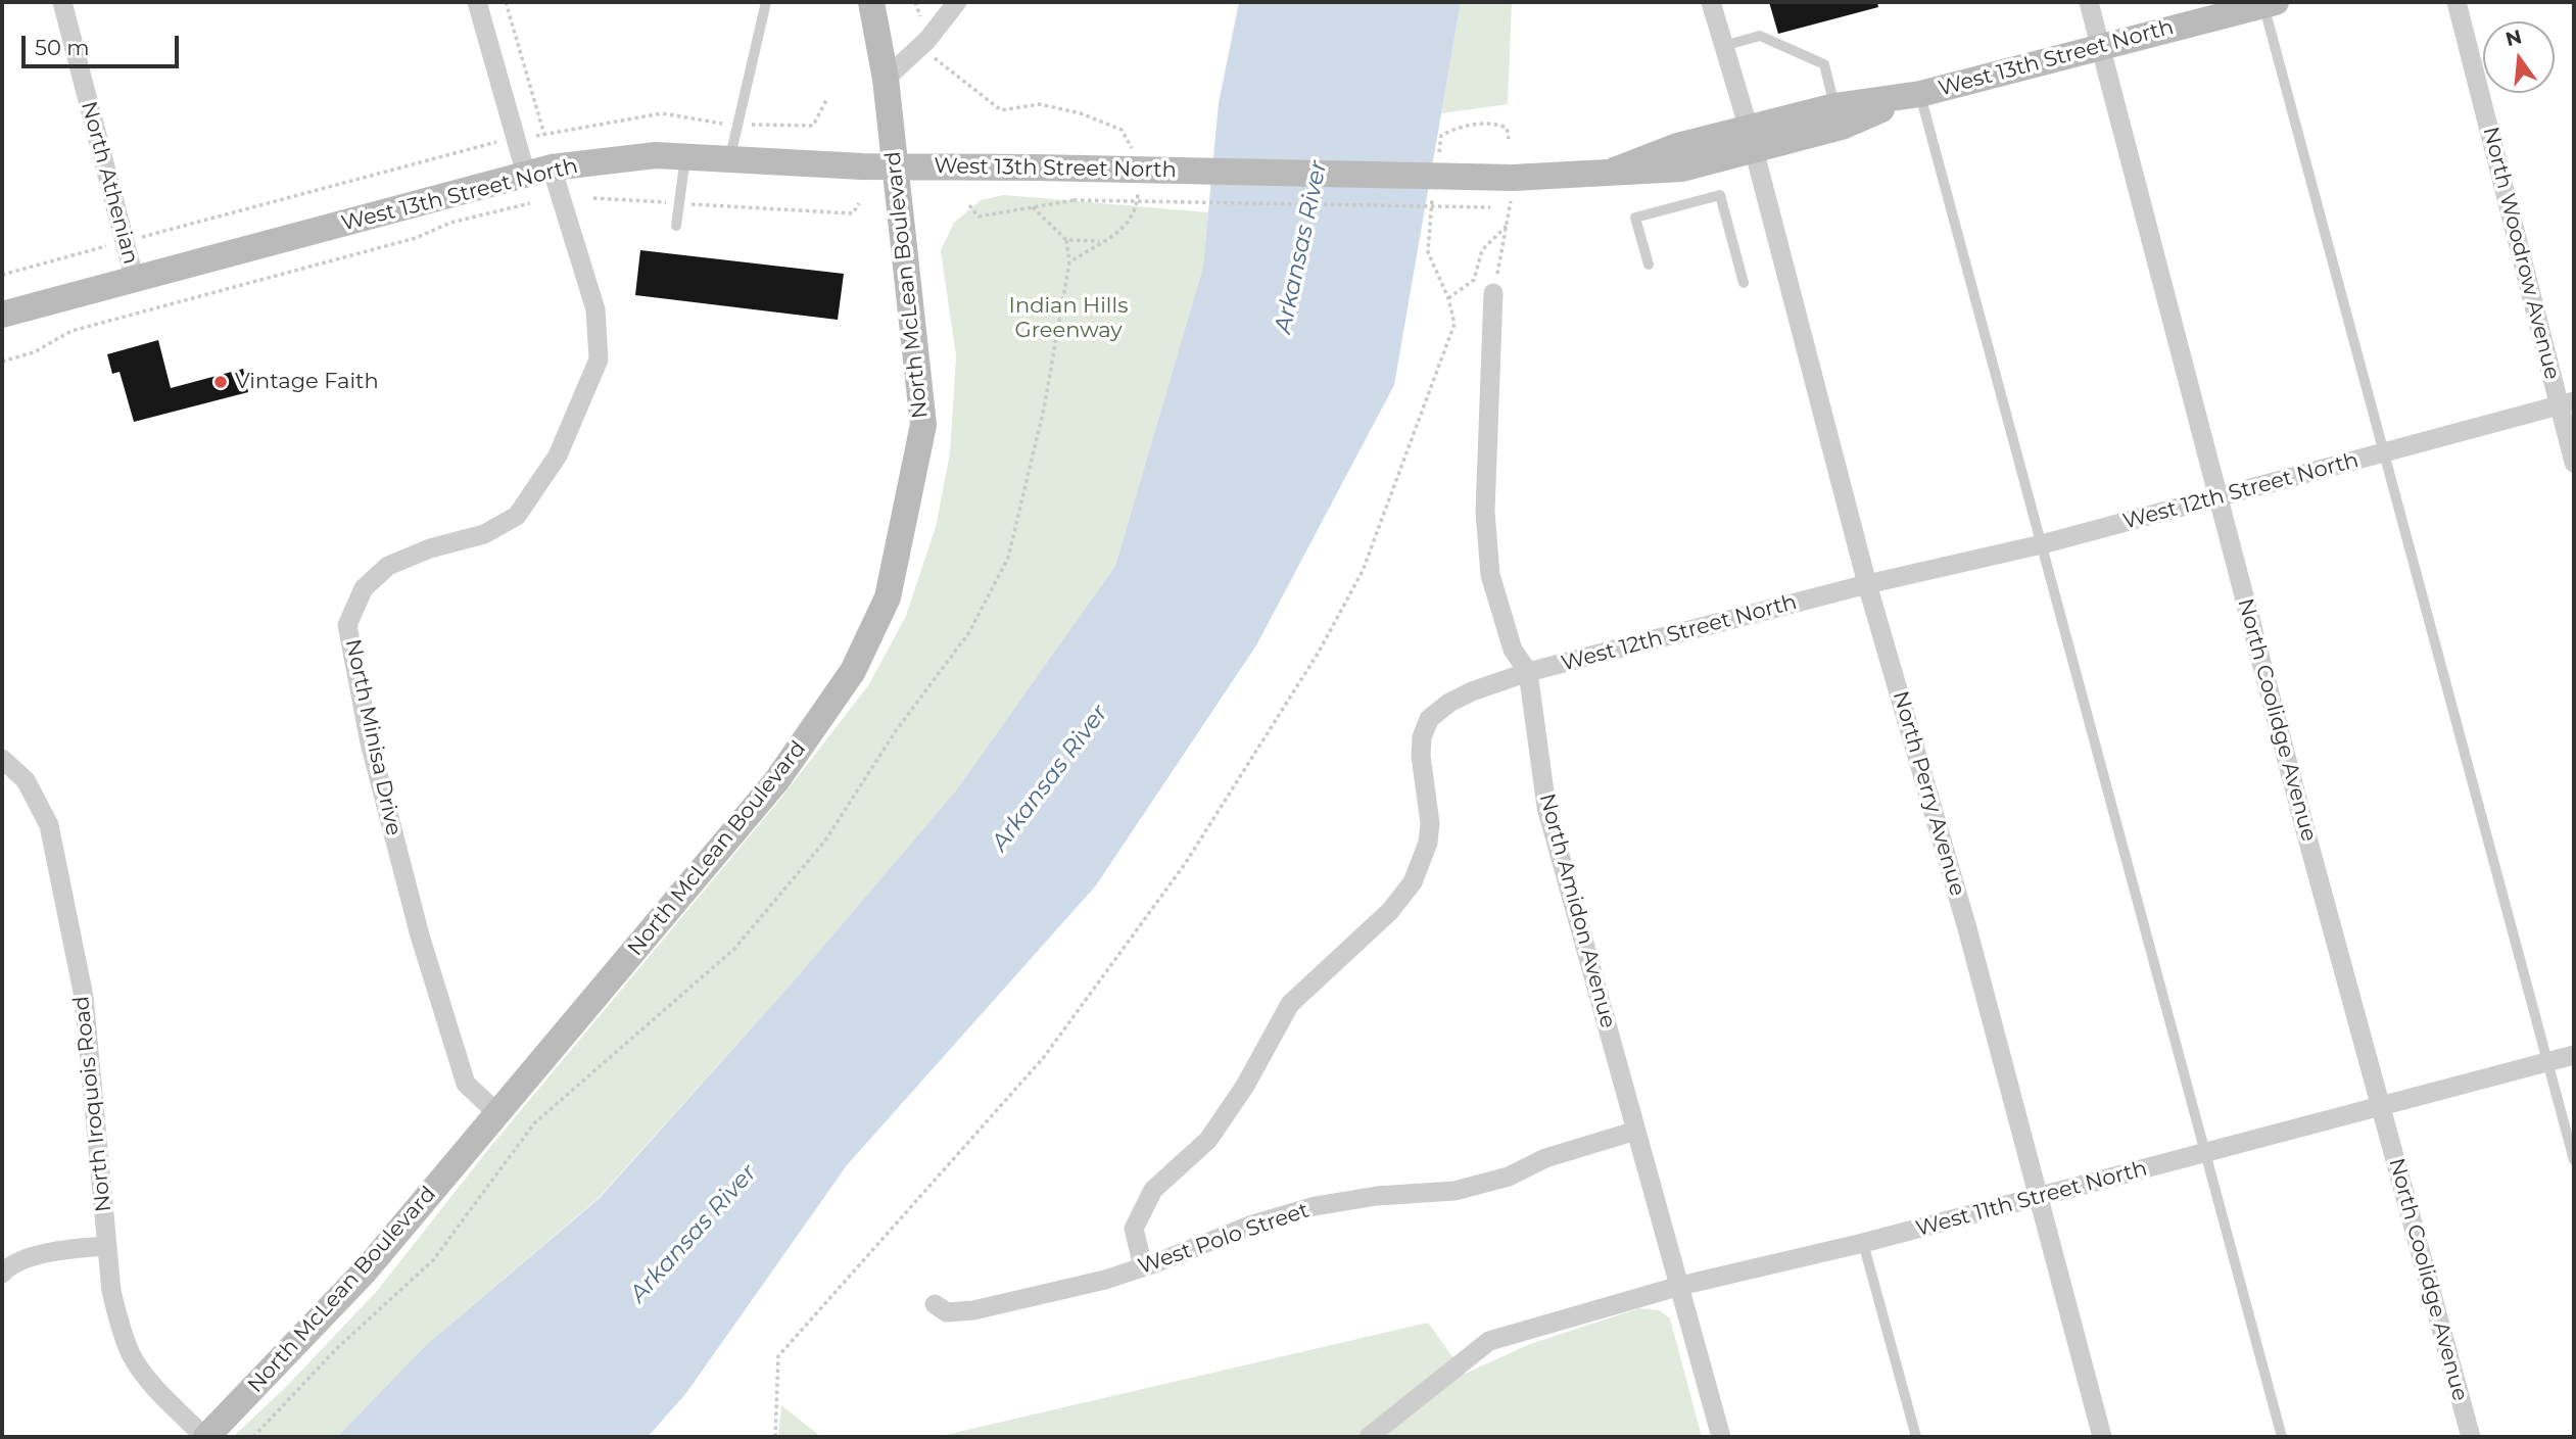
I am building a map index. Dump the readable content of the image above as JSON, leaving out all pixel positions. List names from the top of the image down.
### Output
{
  "streets": {
    "street": [
      "West 13th Street North",
      "North Athenian",
      "North Woodrow Avenue",
      "North McLean Boulevard",
      "West 12th Street North",
      "North Coolidge Avenue",
      "North Minisa Drive",
      "North Perry Avenue",
      "North Amidon Avenue",
      "North Iroquois Road",
      "West 11th Street North",
      "West Polo Street"
    ]
  },
  "crossings": [
    ["West 13th Street North", "North Athenian"],
    ["West 13th Street North", "North McLean Boulevard"],
    ["West 13th Street North", "North Coolidge Avenue"],
    ["West 13th Street North", "North Minisa Drive"],
    ["West 13th Street North", "North Perry Avenue"],
    ["North Woodrow Avenue", "West 12th Street North"],
    ["North McLean Boulevard", "North Minisa Drive"],
    ["North McLean Boulevard", "North Iroquois Road"],
    ["West 12th Street North", "North Coolidge Avenue"],
    ["West 12th Street North", "North Perry Avenue"],
    ["West 12th Street North", "North Amidon Avenue"],
    ["West 12th Street North", "West Polo Street"],
    ["North Coolidge Avenue", "West 11th Street North"],
    ["North Perry Avenue", "West 11th Street North"],
    ["North Amidon Avenue", "West 11th Street North"],
    ["North Amidon Avenue", "West Polo Street"]
  ],
  "water": ["Arkansas River"],
  "parks": ["Indian Hills Greenway"],
  "places": ["Vintage Faith"],
  "scale_bar": "50 m",
  "north": "top"
}
